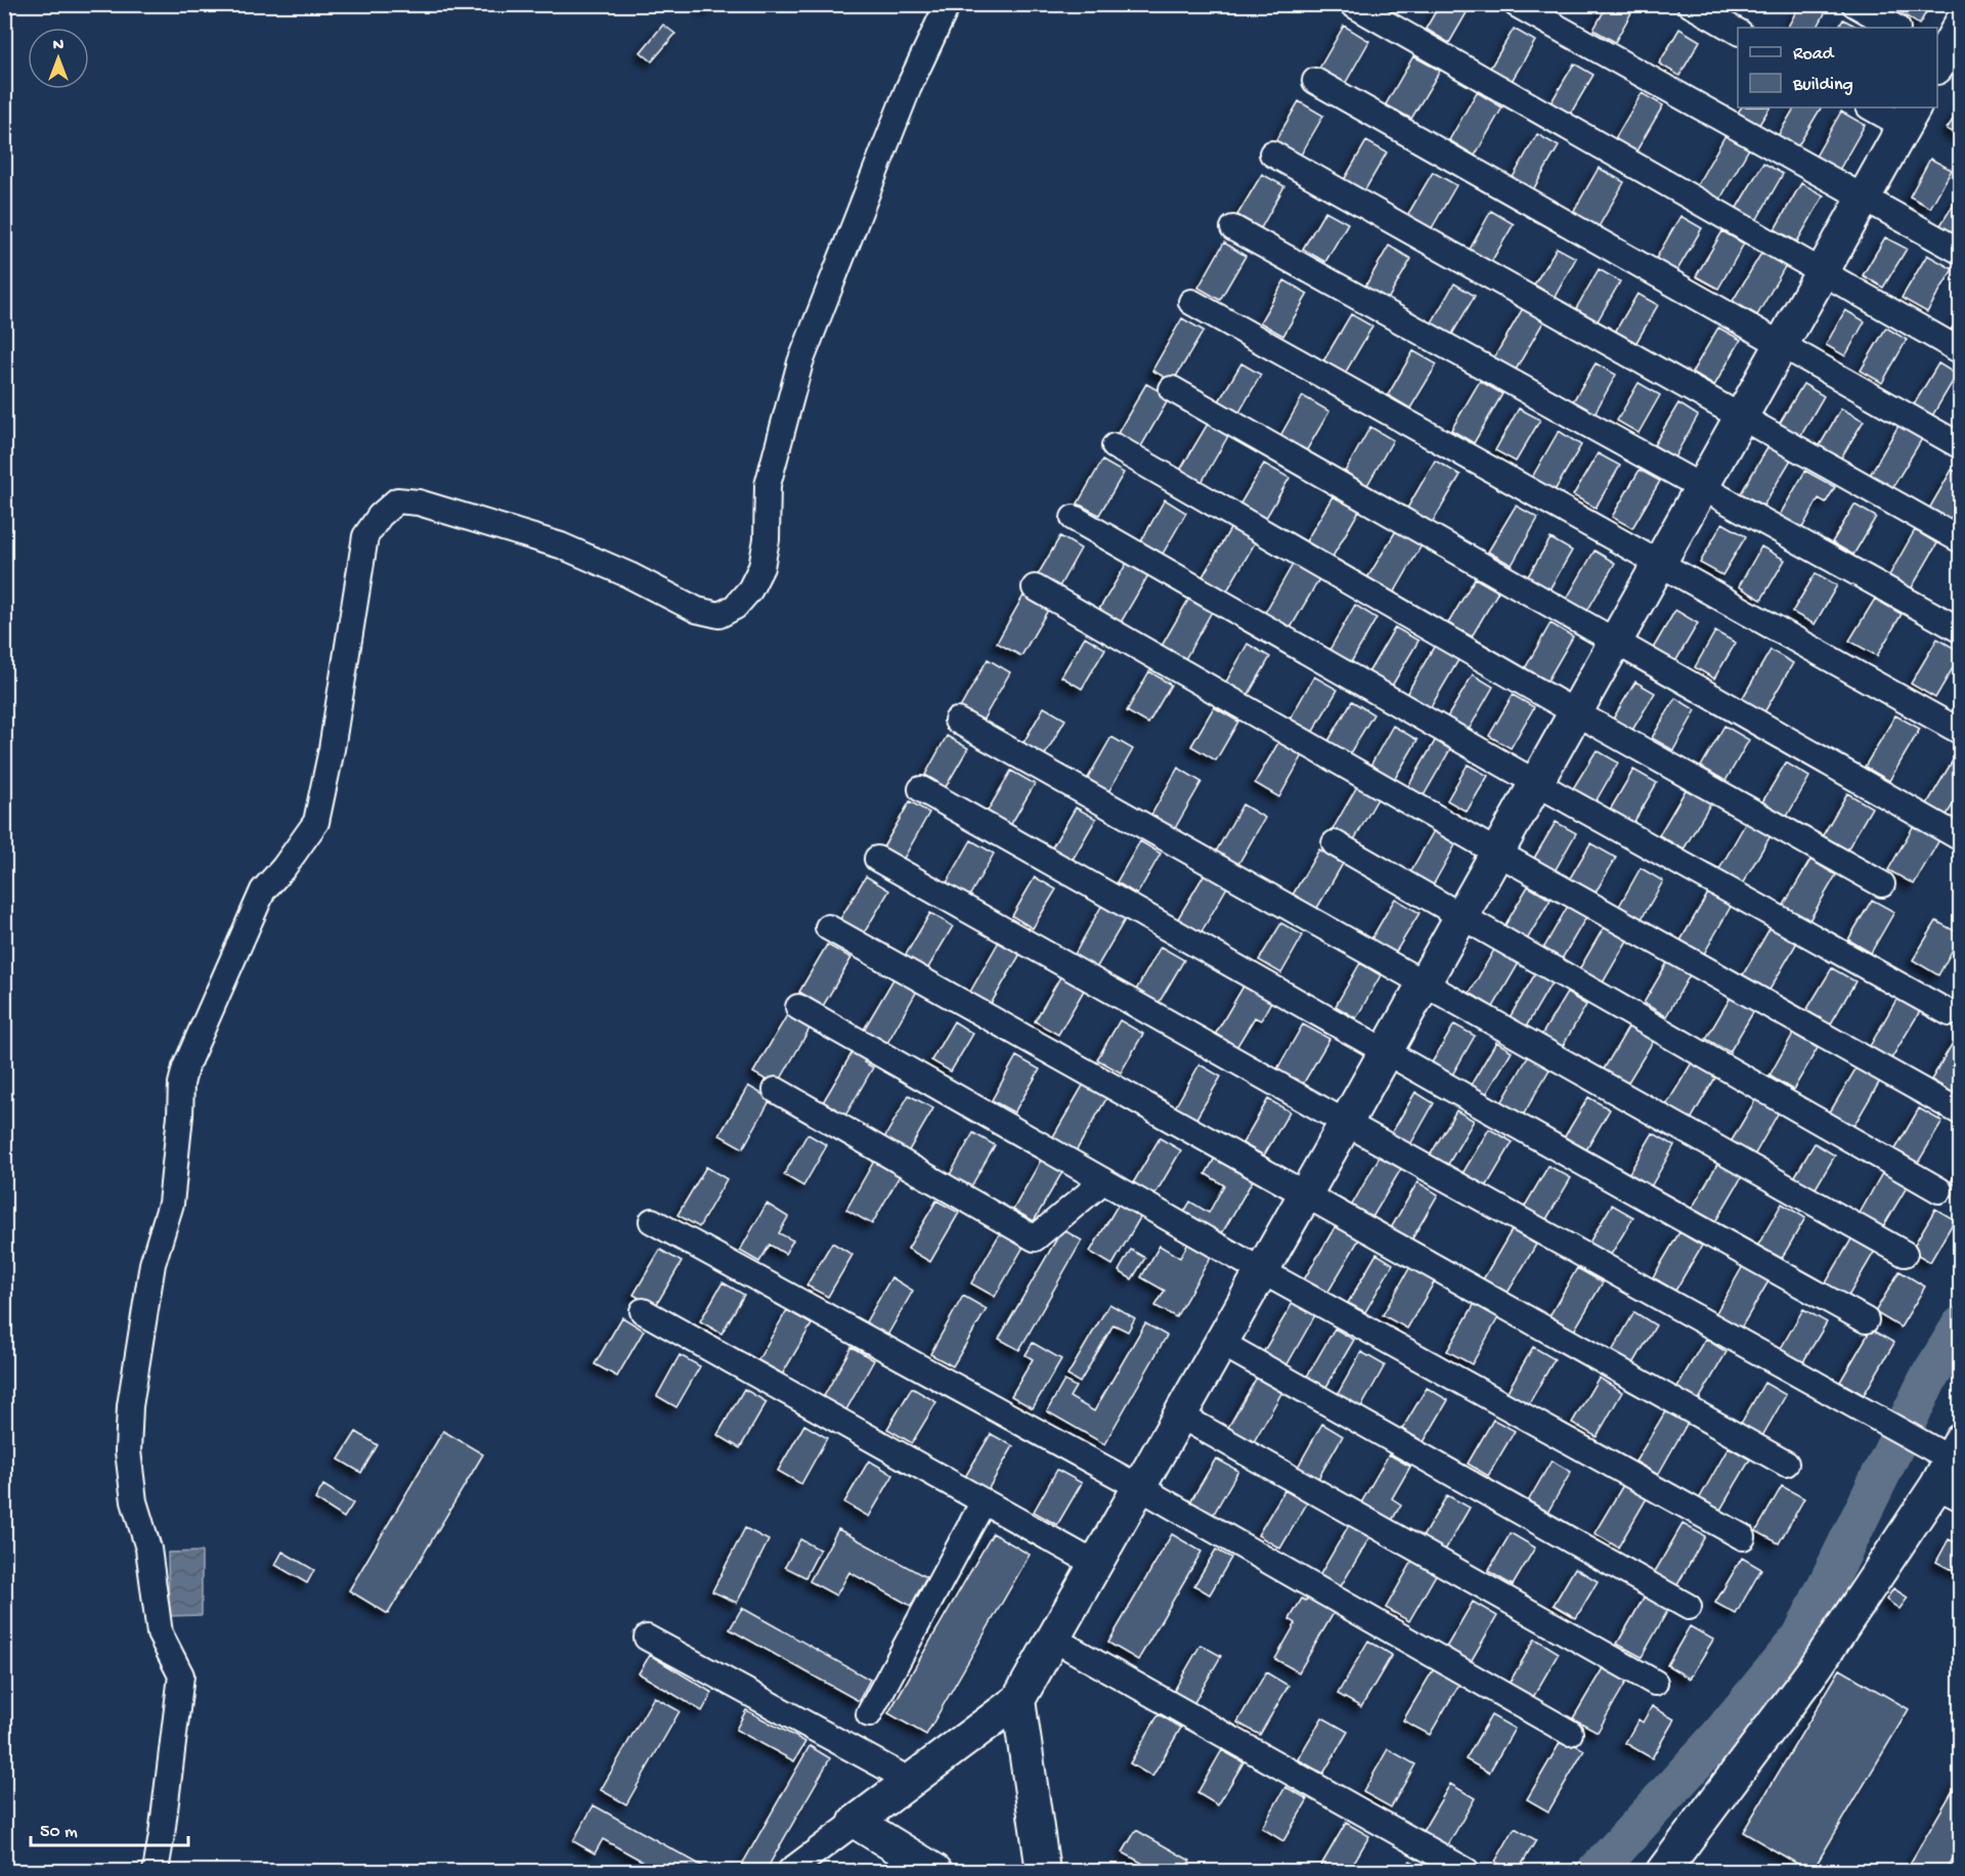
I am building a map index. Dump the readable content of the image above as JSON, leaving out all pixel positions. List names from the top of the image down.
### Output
{
  "legend": ["Road", "Building"],
  "scale_bar": "50 m",
  "north": "top"
}
